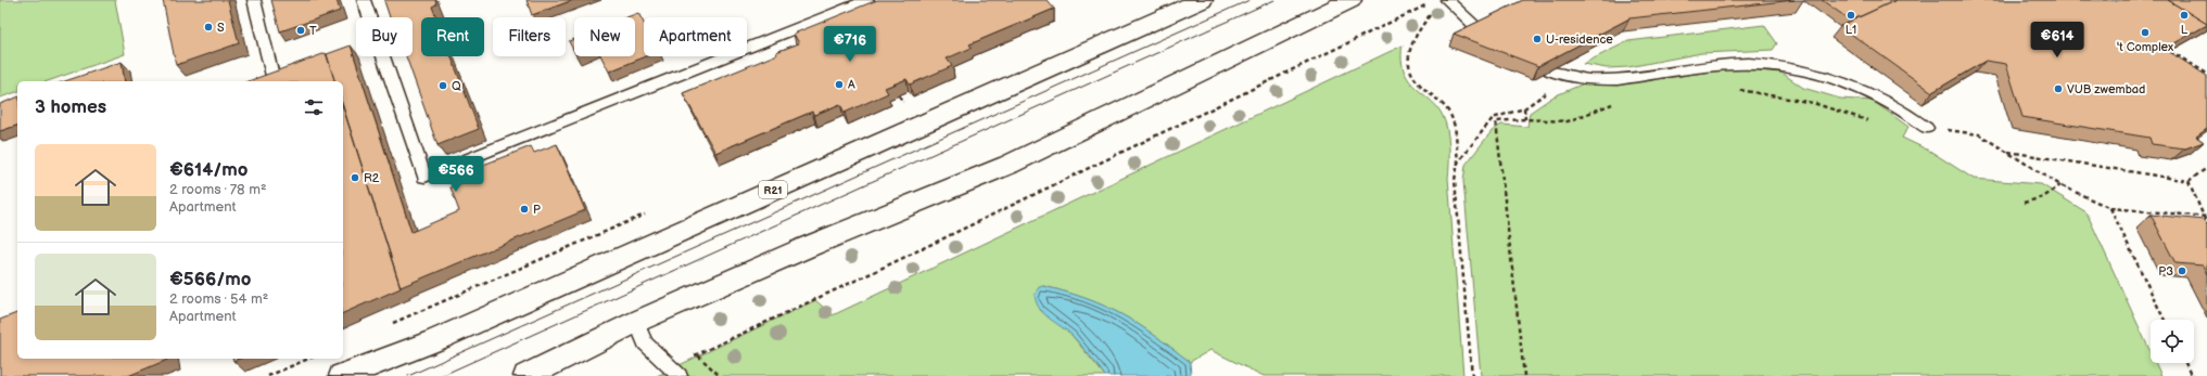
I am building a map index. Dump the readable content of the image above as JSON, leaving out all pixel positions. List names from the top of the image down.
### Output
{
  "streets": {
    "main road": ["R21"]
  },
  "places": [
    "L1",
    "L",
    "S",
    "T",
    "'t Complex",
    "U-residence",
    "A",
    "Q",
    "VUB zwembad",
    "R2",
    "P",
    "P3"
  ],
  "page": {
    "chip": [
      "Buy",
      "Rent",
      "Filters",
      "New",
      "Apartment"
    ],
    "price": ["€614", "€716", "€566"],
    "heading": "3 homes",
    "list": [
      {
        "name": "€614/mo",
        "note": "2 rooms · 78 m² · Apartment"
      },
      {
        "name": "€566/mo",
        "note": "2 rooms · 54 m² · Apartment"
      }
    ]
  }
}
